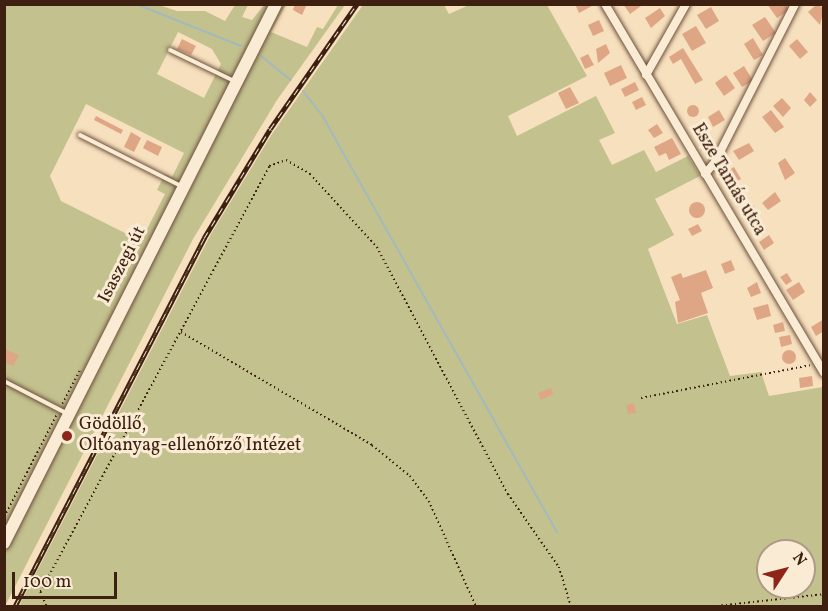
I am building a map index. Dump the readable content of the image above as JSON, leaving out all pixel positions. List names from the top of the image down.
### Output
{
  "streets": {
    "main road": ["Isaszegi út"],
    "street": ["Esze Tamás utca"]
  },
  "places": ["Gödöllő, Oltóanyag-ellenőrző Intézet"],
  "scale_bar": "100 m",
  "north": "top right"
}
